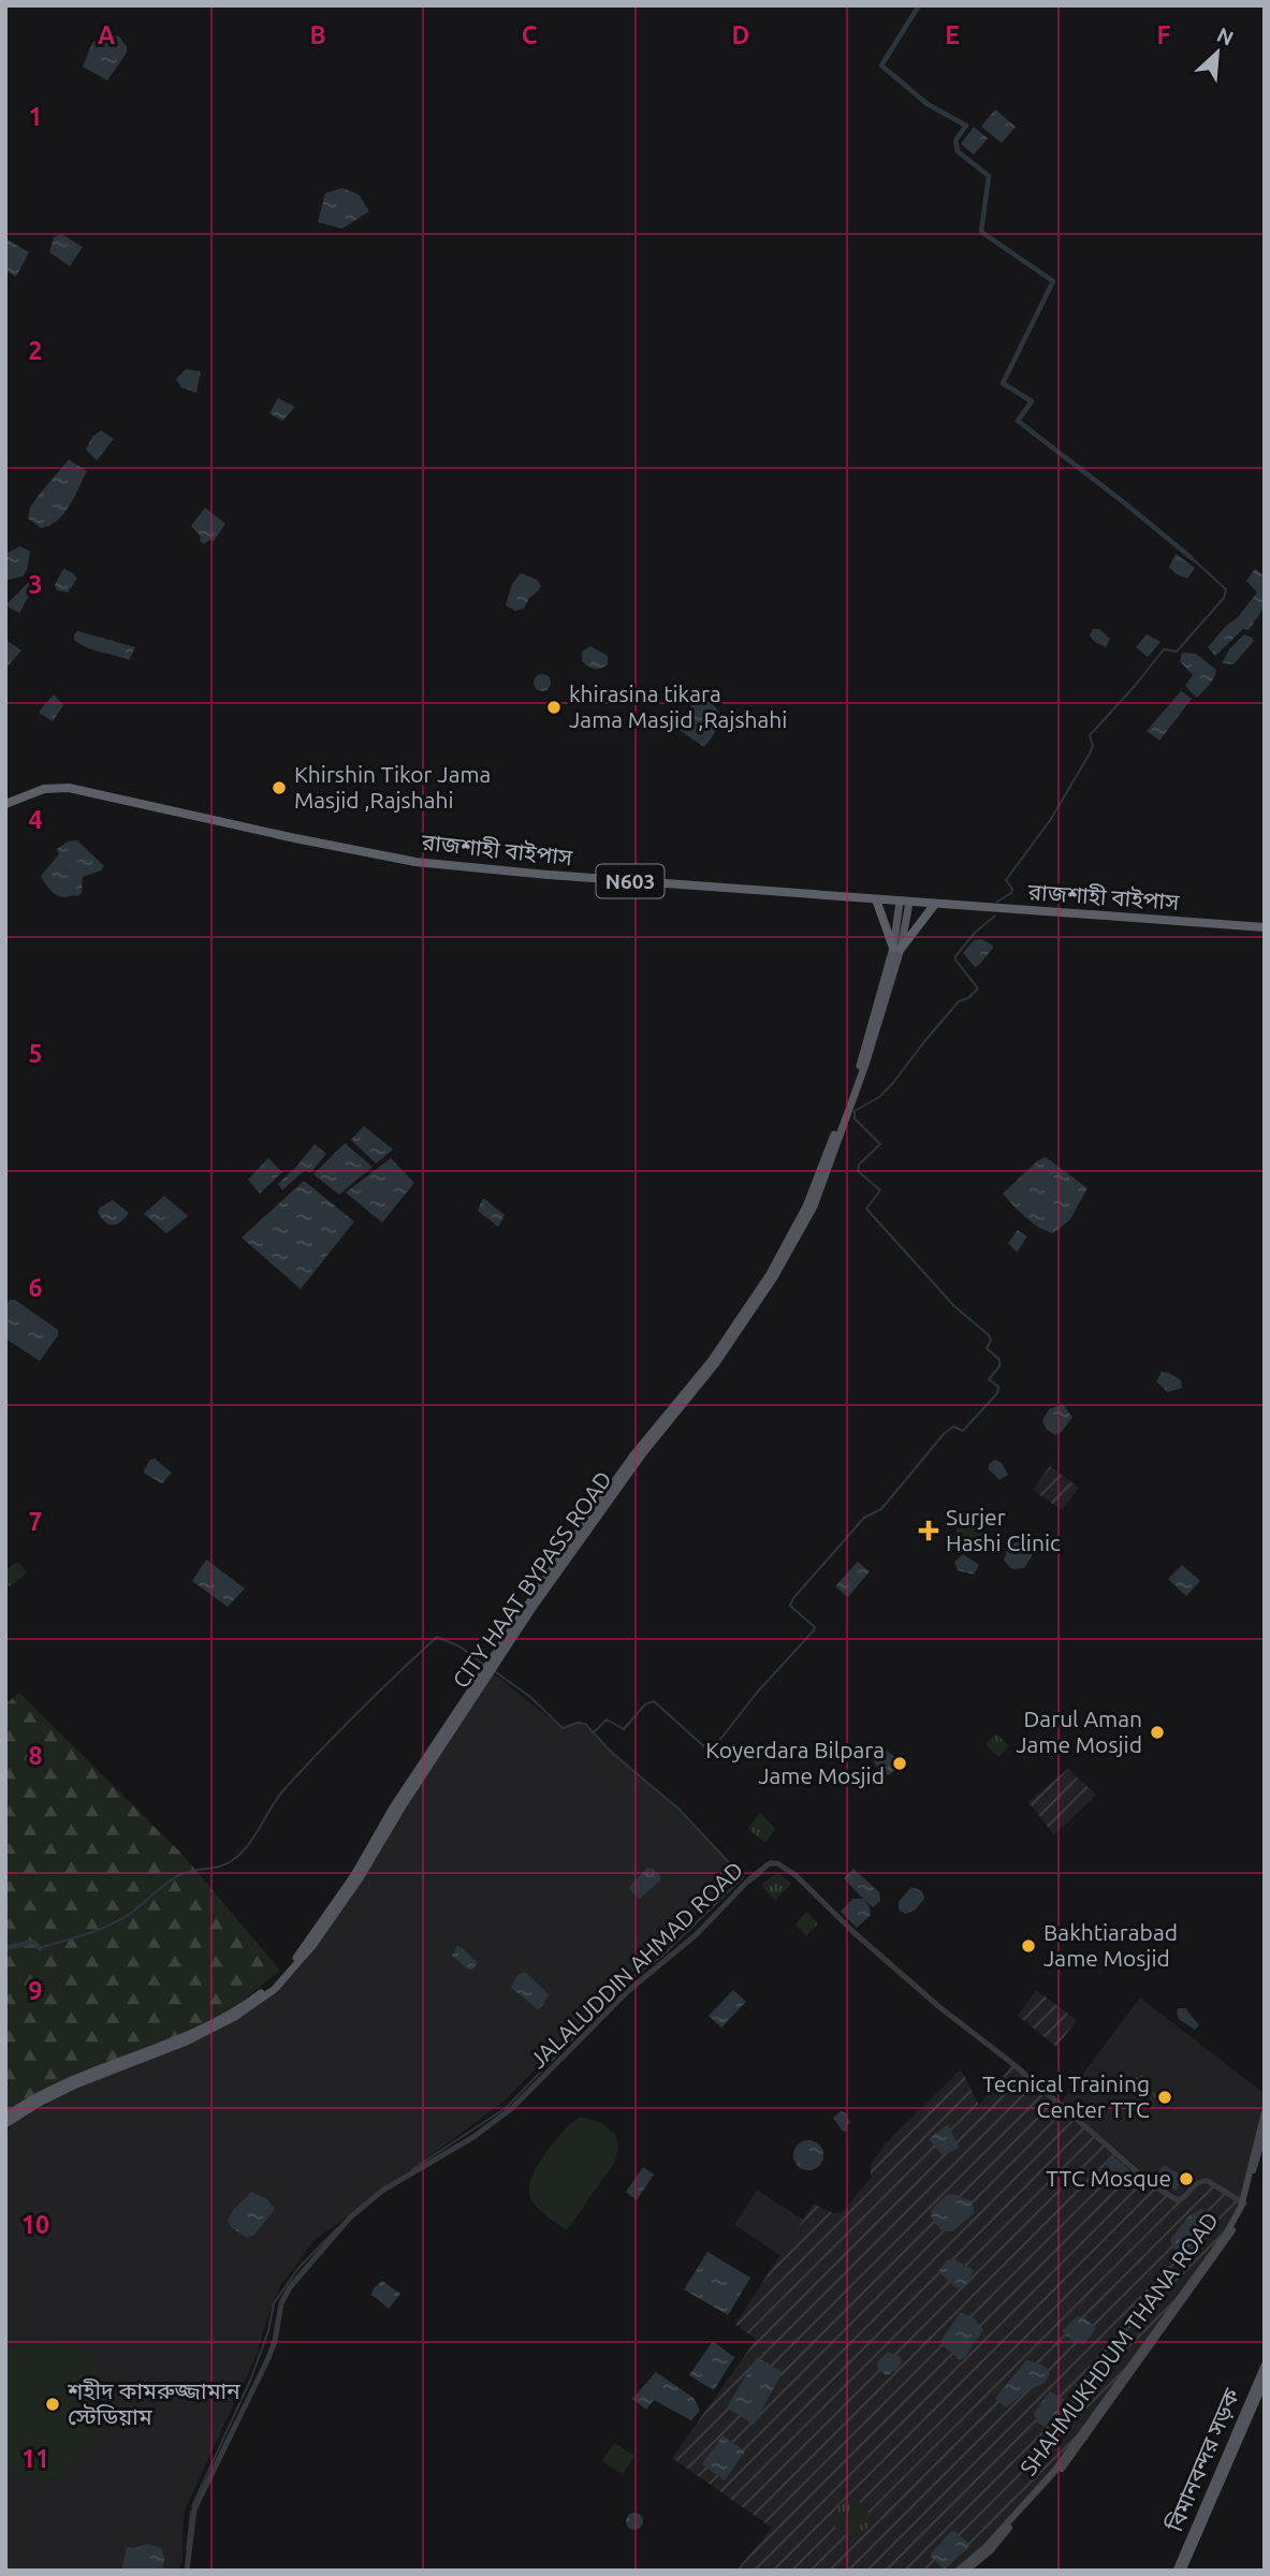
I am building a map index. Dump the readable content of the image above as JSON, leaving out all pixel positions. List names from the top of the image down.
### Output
{
  "streets": {
    "highway": ["রাজশাহী বাইপাস", "N603"],
    "main road": ["CITY HAAT BYPASS ROAD", "SHAHMUKHDUM THANA ROAD", "বিমানবন্দর সড়ক"],
    "street": ["JALALUDDIN AHMAD ROAD"]
  },
  "crossings": [
    ["রাজশাহী বাইপাস", "CITY HAAT BYPASS ROAD"],
    ["JALALUDDIN AHMAD ROAD", "SHAHMUKHDUM THANA ROAD"]
  ],
  "places": {
    "other": [
      "khirasina tikara Jama Masjid ,Rajshahi",
      "Khirshin Tikor Jama Masjid ,Rajshahi",
      "Darul Aman Jame Mosjid",
      "Koyerdara Bilpara Jame Mosjid",
      "Bakhtiarabad Jame Mosjid",
      "Tecnical Training Center TTC",
      "TTC Mosque",
      "শহীদ কামরুজ্জামান স্টেডিয়াম"
    ],
    "health": ["Surjer Hashi Clinic"]
  },
  "north": "top right",
  "grid": {
    "columns": [
      "A",
      "B",
      "C",
      "D",
      "E",
      "F"
    ],
    "rows": [
      "1",
      "2",
      "3",
      "4",
      "5",
      "6",
      "7",
      "8",
      "9",
      "10",
      "11"
    ]
  }
}
